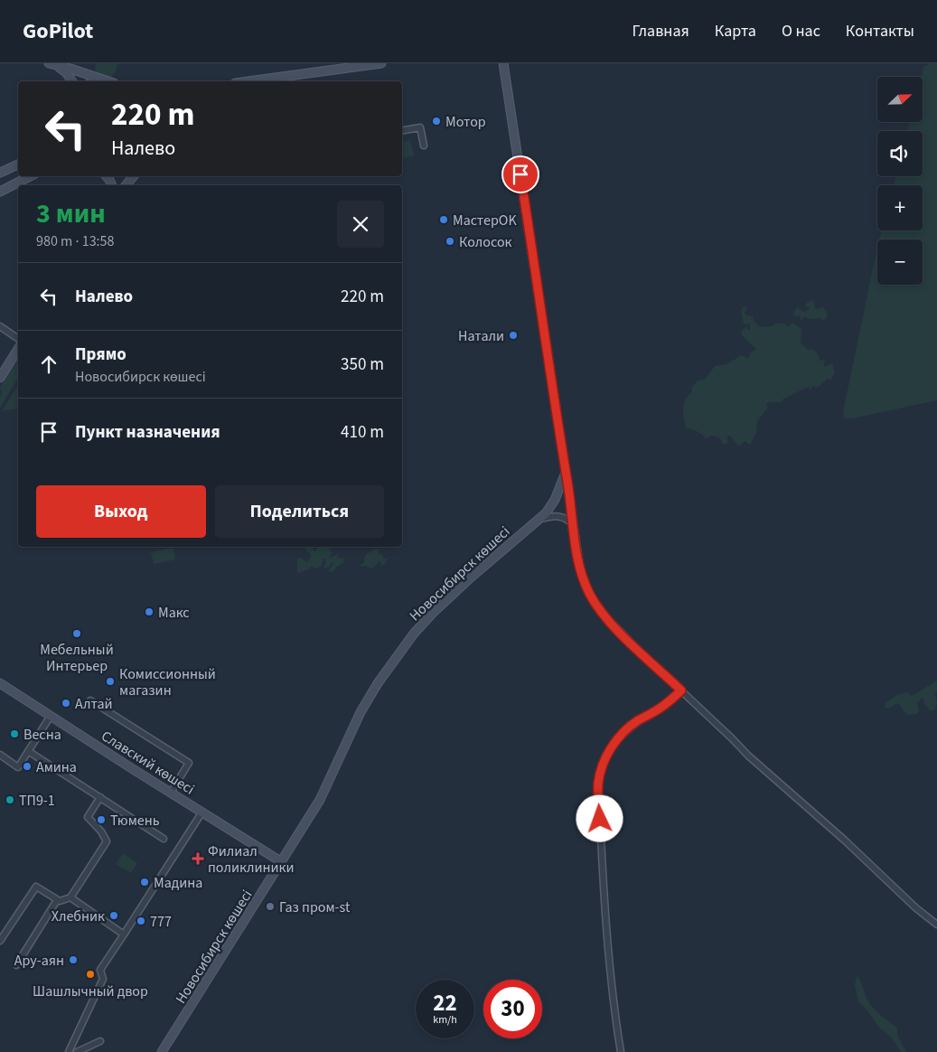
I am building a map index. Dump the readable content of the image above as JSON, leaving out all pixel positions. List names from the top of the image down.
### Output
{
  "streets": {
    "main road": ["Новосибирск көшесі", "Славский көшесі"]
  },
  "crossings": [
    ["Новосибирск көшесі", "Славский көшесі"]
  ],
  "places": {
    "other": [
      "Мотор",
      "МастерOK",
      "Колосок",
      "Натали",
      "Макс",
      "Мебельный Интерьер",
      "Комиссионный магазин",
      "Алтай",
      "Весна",
      "Амина",
      "ТП9-1",
      "Тюмень",
      "Мадина",
      "Газ пром-st",
      "Хлебник",
      "777",
      "Ару-аян",
      "Шашлычный двор"
    ],
    "health": ["Филиал поликлиники"]
  },
  "north": "top right",
  "page": {
    "header": "GoPilot",
    "nav": [
      "Главная",
      "Карта",
      "О нас",
      "Контакты"
    ],
    "map_buttons": ["+", "−"],
    "turn": ["220 m", "Налево"],
    "heading": ["3 мин", "980 m · 13:58"],
    "list": [
      {
        "name": "Налево",
        "value": "220 m"
      },
      {
        "name": "Прямо",
        "note": "Новосибирск көшесі",
        "value": "350 m"
      },
      {
        "name": "Пункт назначения",
        "value": "410 m"
      }
    ],
    "buttons": ["Выход", "Поделиться"],
    "speed": "22 km/h",
    "limit": "30"
  }
}
